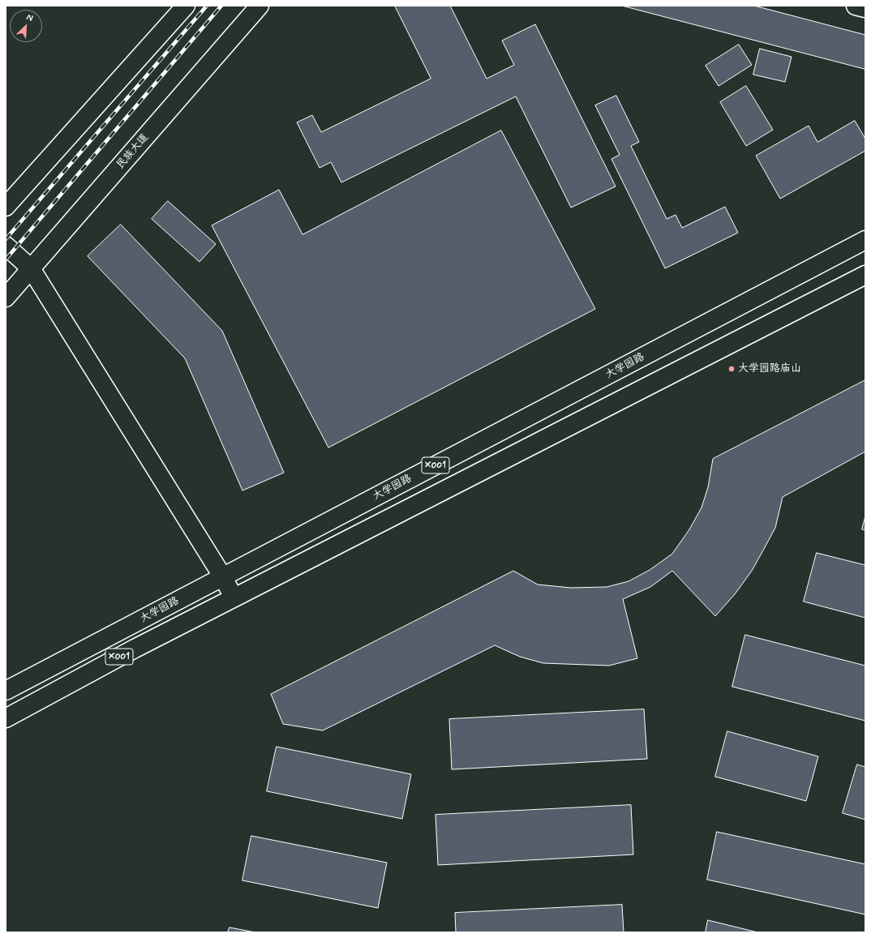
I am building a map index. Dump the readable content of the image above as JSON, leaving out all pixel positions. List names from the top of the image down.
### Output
{
  "streets": {
    "main road": ["民族大道", "大学园路", "X001"]
  },
  "places": ["大学园路庙山"],
  "north": "top right"
}
